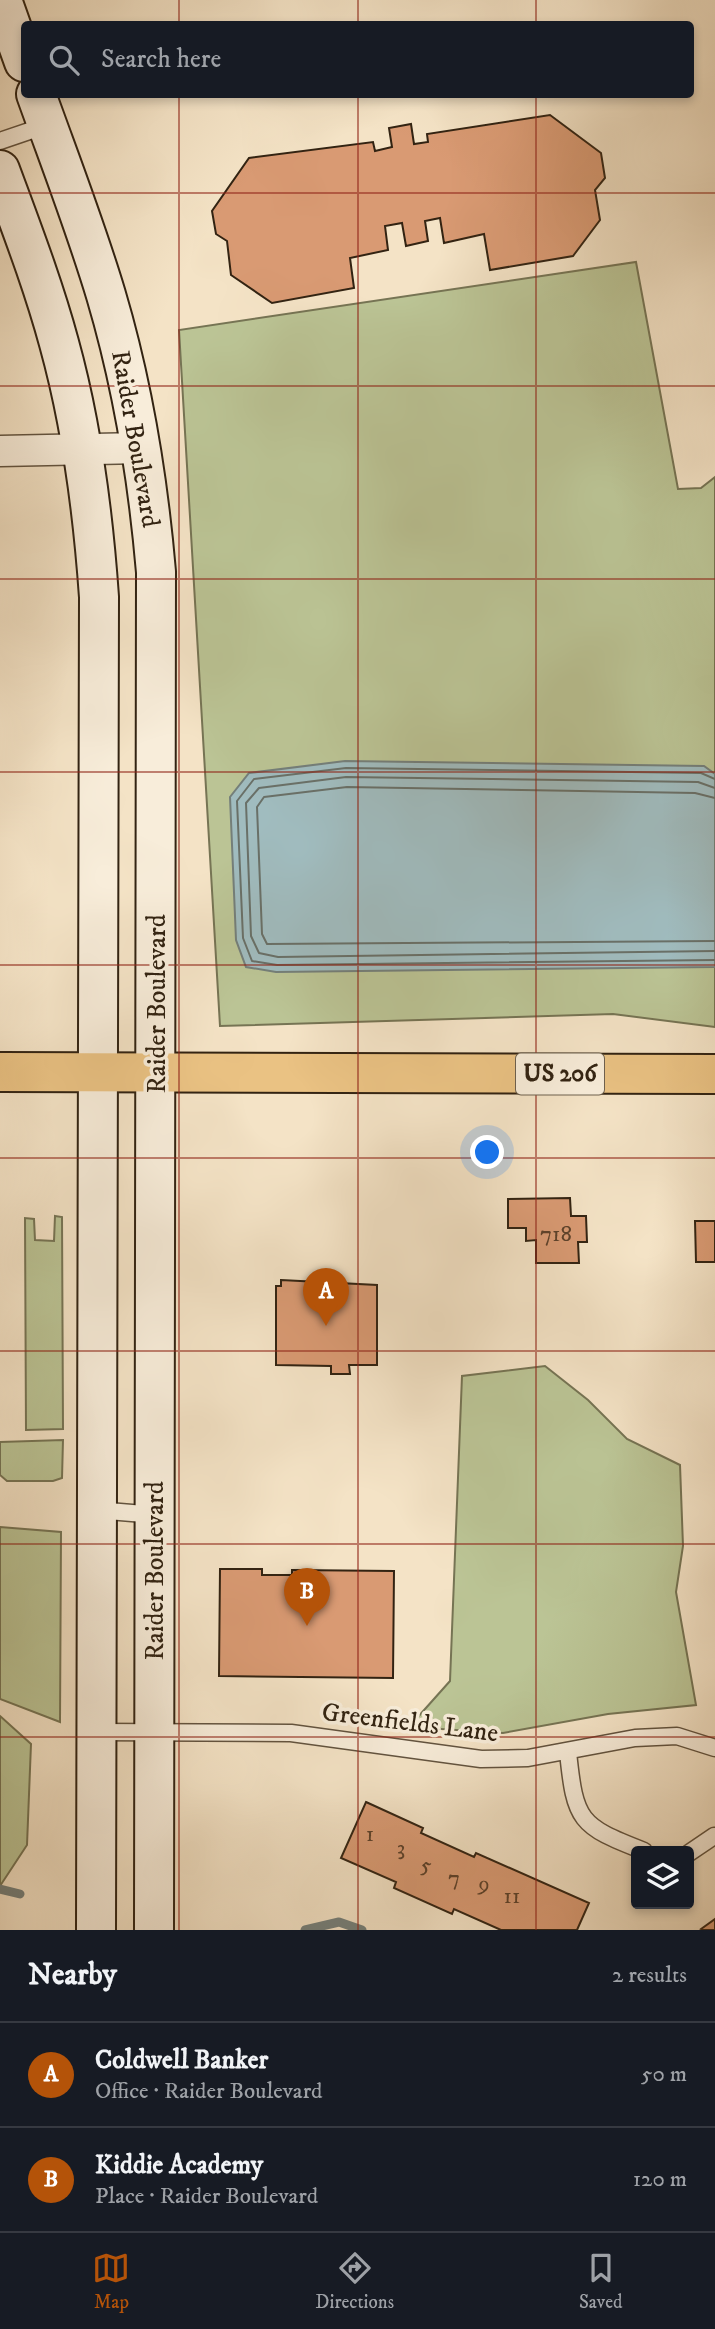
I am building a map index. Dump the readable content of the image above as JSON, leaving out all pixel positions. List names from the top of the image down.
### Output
{
  "streets": {
    "main road": ["US 206"],
    "street": ["Raider Boulevard"],
    "lane": ["Greenfields Lane"]
  },
  "crossings": [
    ["Raider Boulevard", "US 206"],
    ["Raider Boulevard", "Greenfields Lane"]
  ],
  "house_numbers": [
    "718",
    "1",
    "3",
    "5",
    "7",
    "9",
    "11"
  ],
  "page": {
    "search": "Search here",
    "pins": ["A", "B"],
    "heading": ["Nearby", "2 results"],
    "list": [
      {
        "mark": "A",
        "name": "Coldwell Banker",
        "note": "Office · Raider Boulevard",
        "value": "50 m"
      },
      {
        "mark": "B",
        "name": "Kiddie Academy",
        "note": "Place · Raider Boulevard",
        "value": "120 m"
      }
    ],
    "nav": ["Map", "Directions", "Saved"]
  }
}
